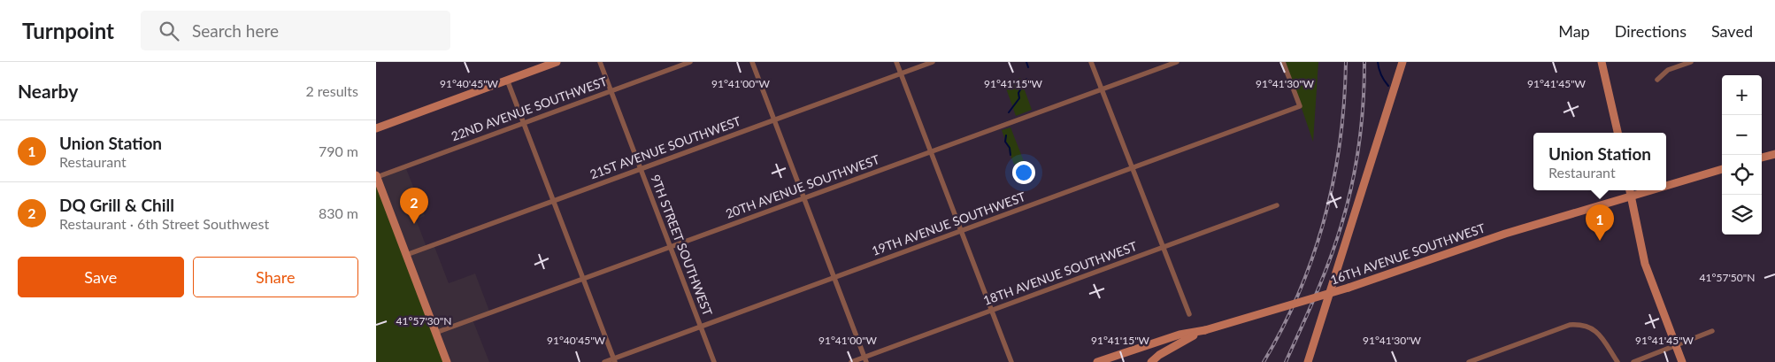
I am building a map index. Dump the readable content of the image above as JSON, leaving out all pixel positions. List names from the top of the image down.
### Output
{
  "streets": {
    "main road": ["16TH AVENUE SOUTHWEST"],
    "street": [
      "22ND AVENUE SOUTHWEST",
      "21ST AVENUE SOUTHWEST",
      "20TH AVENUE SOUTHWEST",
      "19TH AVENUE SOUTHWEST",
      "9TH STREET SOUTHWEST",
      "18TH AVENUE SOUTHWEST"
    ]
  },
  "crossings": [
    ["22ND AVENUE SOUTHWEST", "9TH STREET SOUTHWEST"],
    ["21ST AVENUE SOUTHWEST", "9TH STREET SOUTHWEST"],
    ["20TH AVENUE SOUTHWEST", "9TH STREET SOUTHWEST"],
    ["19TH AVENUE SOUTHWEST", "9TH STREET SOUTHWEST"]
  ],
  "page": {
    "header": "Turnpoint",
    "search": "Search here",
    "nav": ["Map", "Directions", "Saved"],
    "heading": ["Nearby", "2 results"],
    "map_buttons": ["+", "−"],
    "list": [
      {
        "mark": "1",
        "name": "Union Station",
        "note": "Restaurant",
        "value": "790 m"
      },
      {
        "mark": "2",
        "name": "DQ Grill & Chill",
        "note": "Restaurant · 6th Street Southwest",
        "value": "830 m"
      }
    ],
    "popup": ["Union Station", "Restaurant"],
    "pins": ["2", "1"],
    "buttons": ["Save", "Share"]
  },
  "coordinates": [
    "91°41'45\"W",
    "91°40'45\"W",
    "91°41'00\"W",
    "91°41'15\"W",
    "91°41'30\"W",
    "41°57'50\"N",
    "41°57'30\"N"
  ]
}
